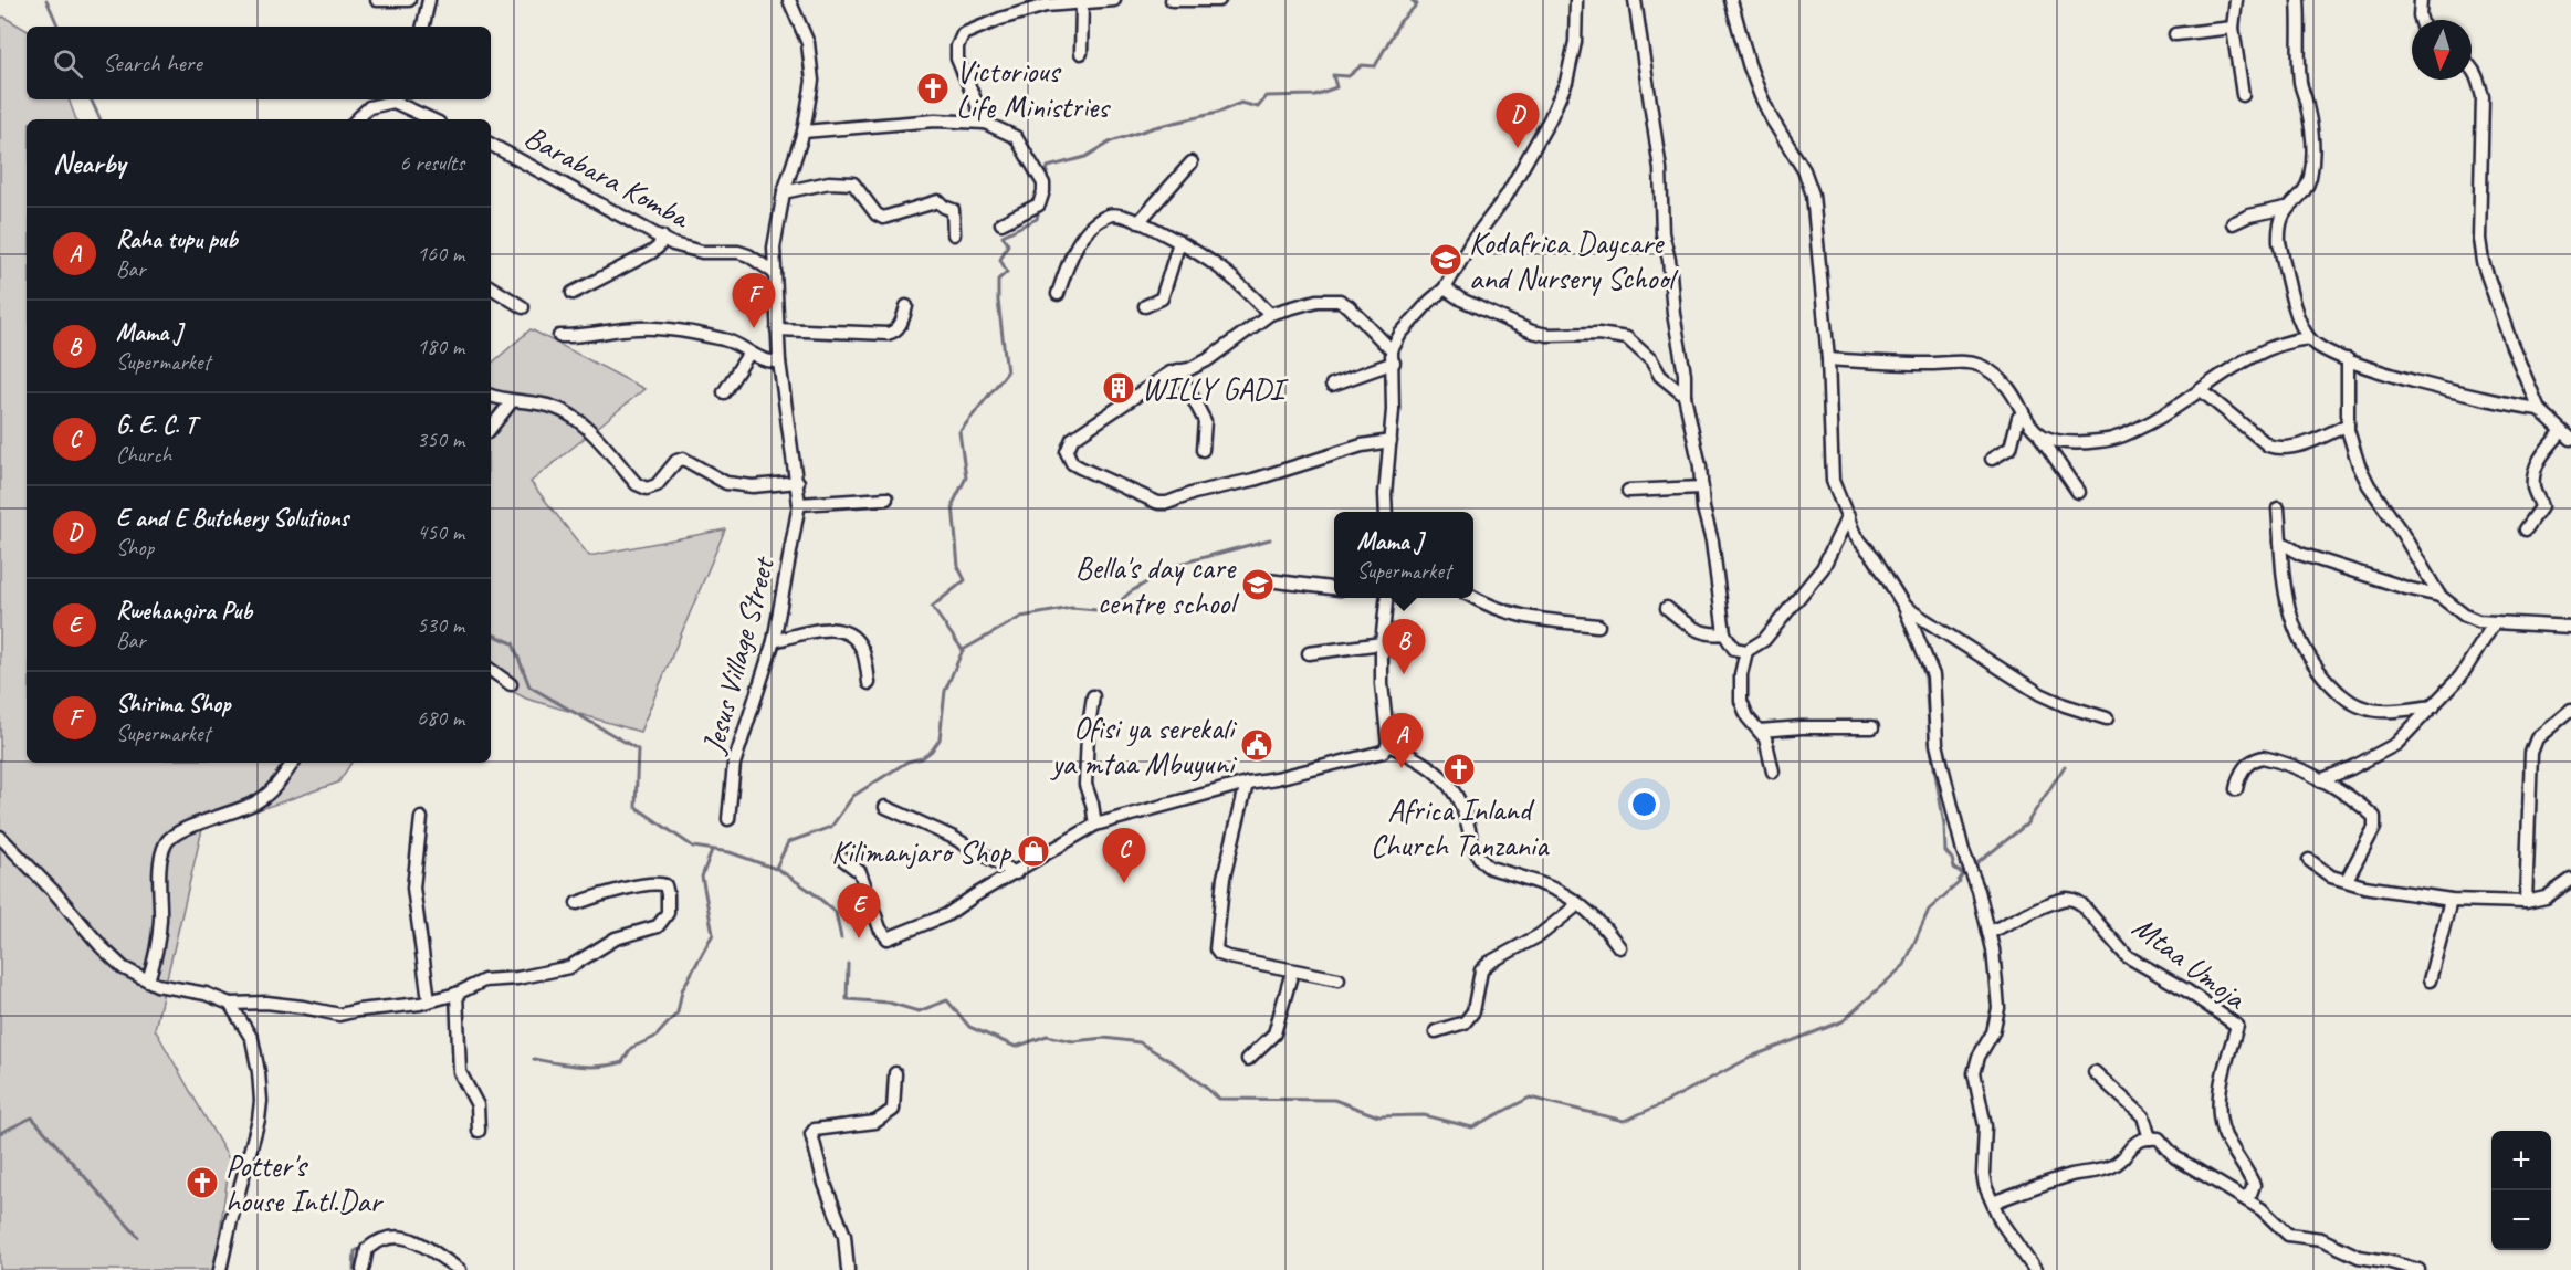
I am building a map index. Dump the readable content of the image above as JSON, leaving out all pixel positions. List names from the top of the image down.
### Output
{
  "streets": {
    "street": ["Barabara Komba", "Jesus Village Street", "Mtaa Umoja"]
  },
  "crossings": [
    ["Barabara Komba", "Jesus Village Street"]
  ],
  "places": {
    "church": ["Victorious Life Ministries", "Africa Inland Church Tanzania", "Potter's house Intl.Dar"],
    "school or university": ["Kodafrica Daycare and Nursery School", "Bella's day care centre school"],
    "building": ["WILLY GADI"],
    "public building": ["Ofisi ya serekali ya mtaa Mbuyuni"],
    "shop": ["Kilimanjaro Shop"]
  },
  "north": "bottom",
  "page": {
    "search": "Search here",
    "pins": [
      "D",
      "F",
      "B",
      "A",
      "C",
      "E"
    ],
    "heading": ["Nearby", "6 results"],
    "list": [
      {
        "mark": "A",
        "name": "Raha tupu pub",
        "note": "Bar",
        "value": "160 m"
      },
      {
        "mark": "B",
        "name": "Mama J",
        "note": "Supermarket",
        "value": "180 m"
      },
      {
        "mark": "C",
        "name": "G. E. C. T",
        "note": "Church",
        "value": "350 m"
      },
      {
        "mark": "D",
        "name": "E and E Butchery Solutions",
        "note": "Shop",
        "value": "450 m"
      },
      {
        "mark": "E",
        "name": "Rwehangira Pub",
        "note": "Bar",
        "value": "530 m"
      },
      {
        "mark": "F",
        "name": "Shirima Shop",
        "note": "Supermarket",
        "value": "680 m"
      }
    ],
    "popup": ["Mama J", "Supermarket"],
    "map_buttons": ["+", "−"]
  }
}
